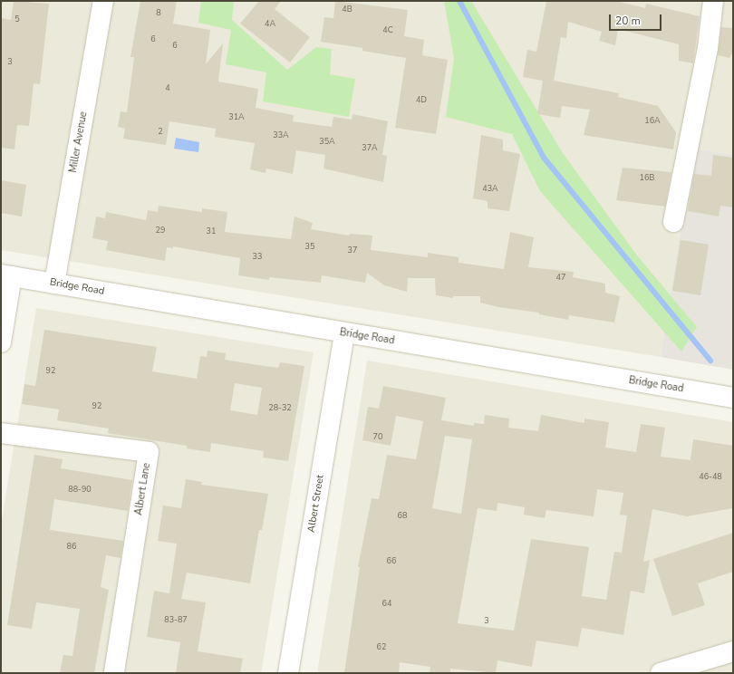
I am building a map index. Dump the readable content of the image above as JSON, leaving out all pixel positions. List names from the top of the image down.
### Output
{
  "streets": {
    "street": [
      "Miller Avenue",
      "Bridge Road",
      "Albert Lane",
      "Albert Street"
    ]
  },
  "crossings": [
    ["Miller Avenue", "Bridge Road"],
    ["Bridge Road", "Albert Street"]
  ],
  "house_numbers": [
    "4B",
    "8",
    "5",
    "4A",
    "4C",
    "6",
    "6",
    "3",
    "4",
    "4D",
    "31A",
    "16A",
    "2",
    "33A",
    "35A",
    "37A",
    "16B",
    "43A",
    "29",
    "31",
    "35",
    "37",
    "33",
    "47",
    "92",
    "92",
    "28-32",
    "70",
    "46-48",
    "88-90",
    "68",
    "86",
    "66",
    "64",
    "83-87",
    "3",
    "62"
  ],
  "scale_bar": "20 m"
}
